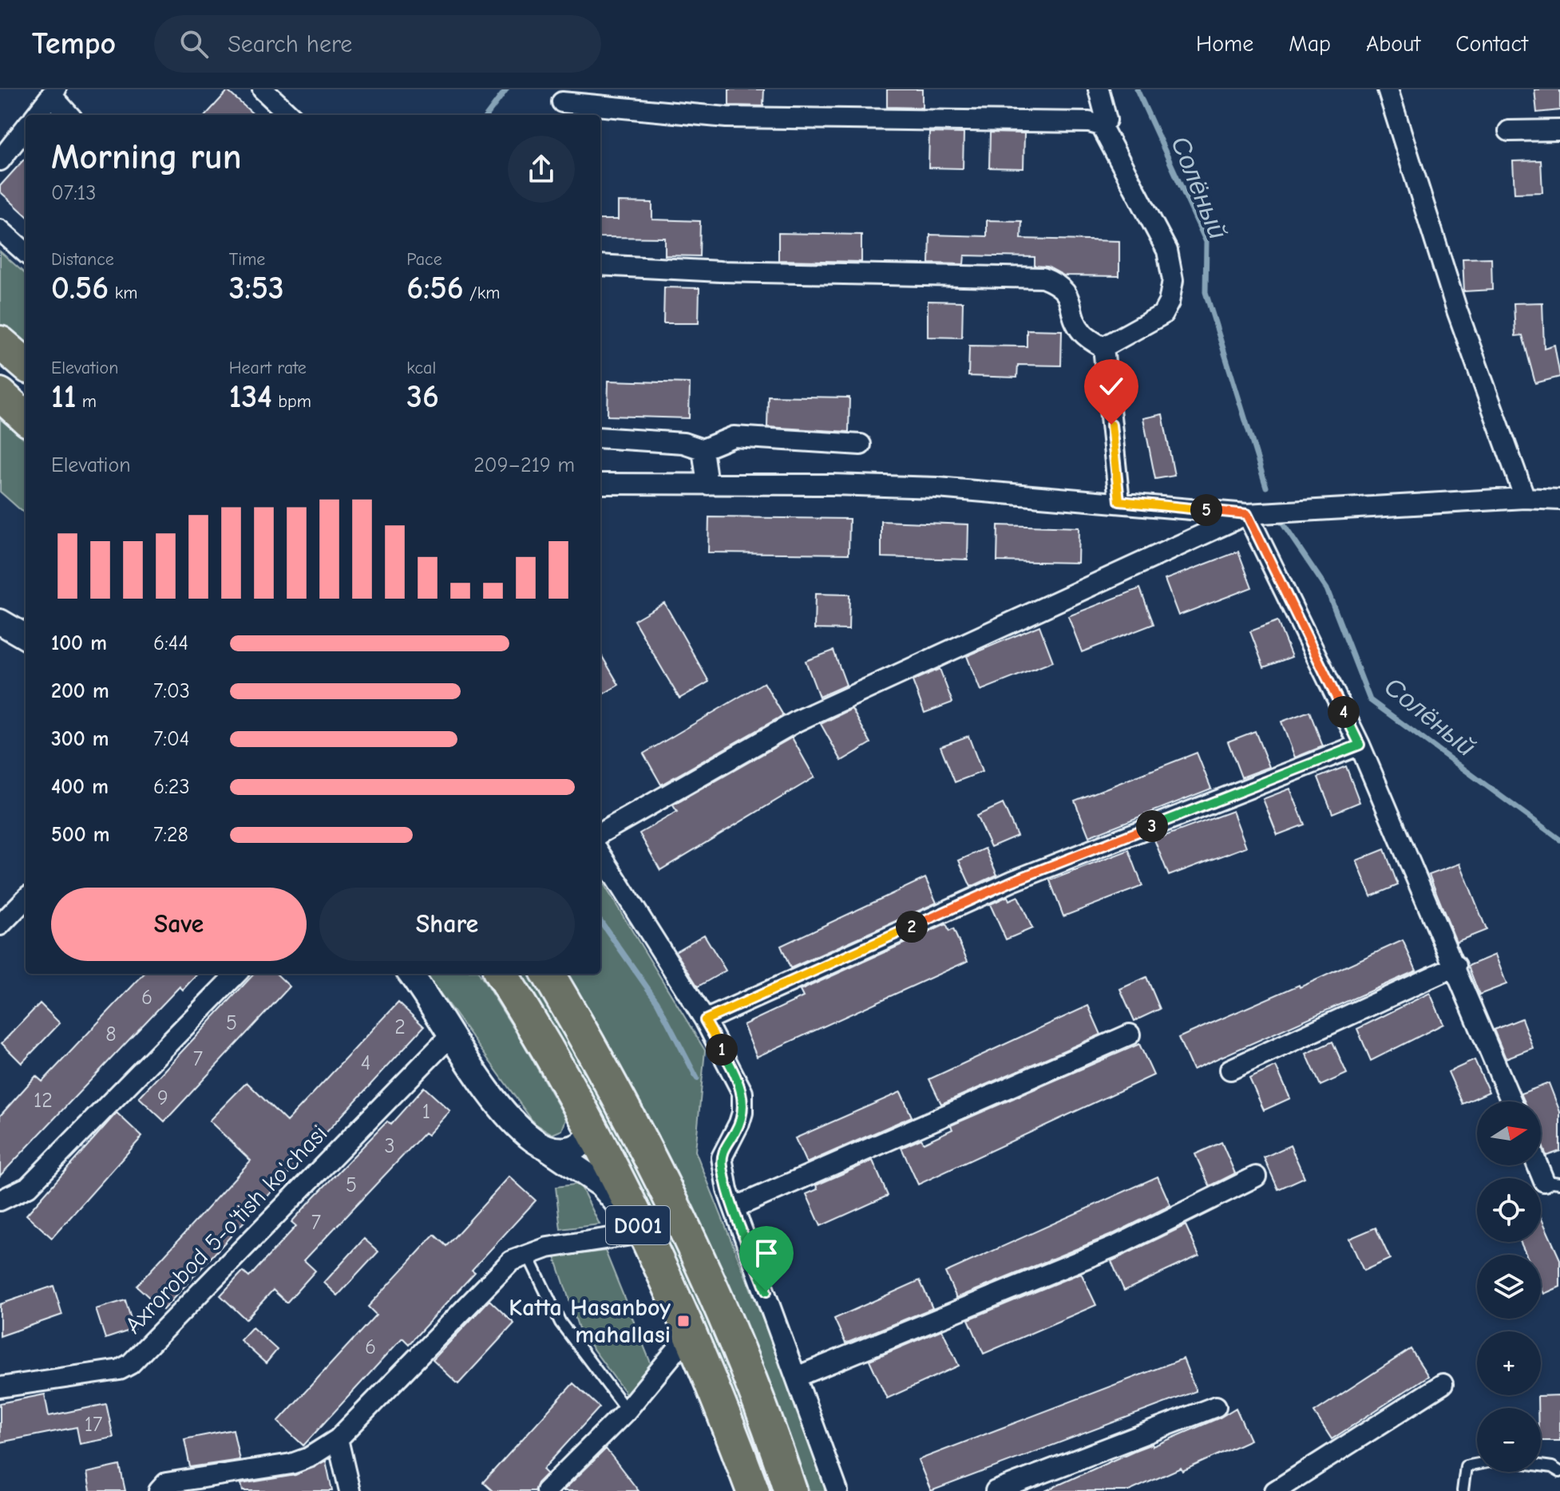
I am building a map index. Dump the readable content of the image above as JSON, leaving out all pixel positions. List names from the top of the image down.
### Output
{
  "streets": {
    "highway": ["D001"],
    "street": ["Axrorobod 5-o'tish ko'chasi"]
  },
  "water": ["Солёный"],
  "places": {
    "transit": ["Katta Hasanboy mahallasi"]
  },
  "house_numbers": [
    "6",
    "5",
    "2",
    "8",
    "7",
    "4",
    "9",
    "12",
    "1",
    "3",
    "5",
    "7",
    "6",
    "17"
  ],
  "north": "right",
  "page": {
    "header": "Tempo",
    "search": "Search here",
    "nav": [
      "Home",
      "Map",
      "About",
      "Contact"
    ],
    "heading": ["Morning run", "07:13"],
    "stats": [
      ["Distance", "0.56 km"],
      ["Time", "3:53"],
      ["Pace", "6:56 /km"],
      ["Elevation", "11 m"],
      ["Heart rate", "134 bpm"],
      ["kcal", "36"]
    ],
    "chart": ["Elevation", "209–219 m"],
    "pins": [
      "5",
      "4",
      "3",
      "2",
      "1"
    ],
    "list": [
      {
        "name": "100 m",
        "note": "6:44"
      },
      {
        "name": "200 m",
        "note": "7:03"
      },
      {
        "name": "300 m",
        "note": "7:04"
      },
      {
        "name": "400 m",
        "note": "6:23"
      },
      {
        "name": "500 m",
        "note": "7:28"
      }
    ],
    "buttons": ["Save", "Share"],
    "map_buttons": ["+", "−"]
  }
}
